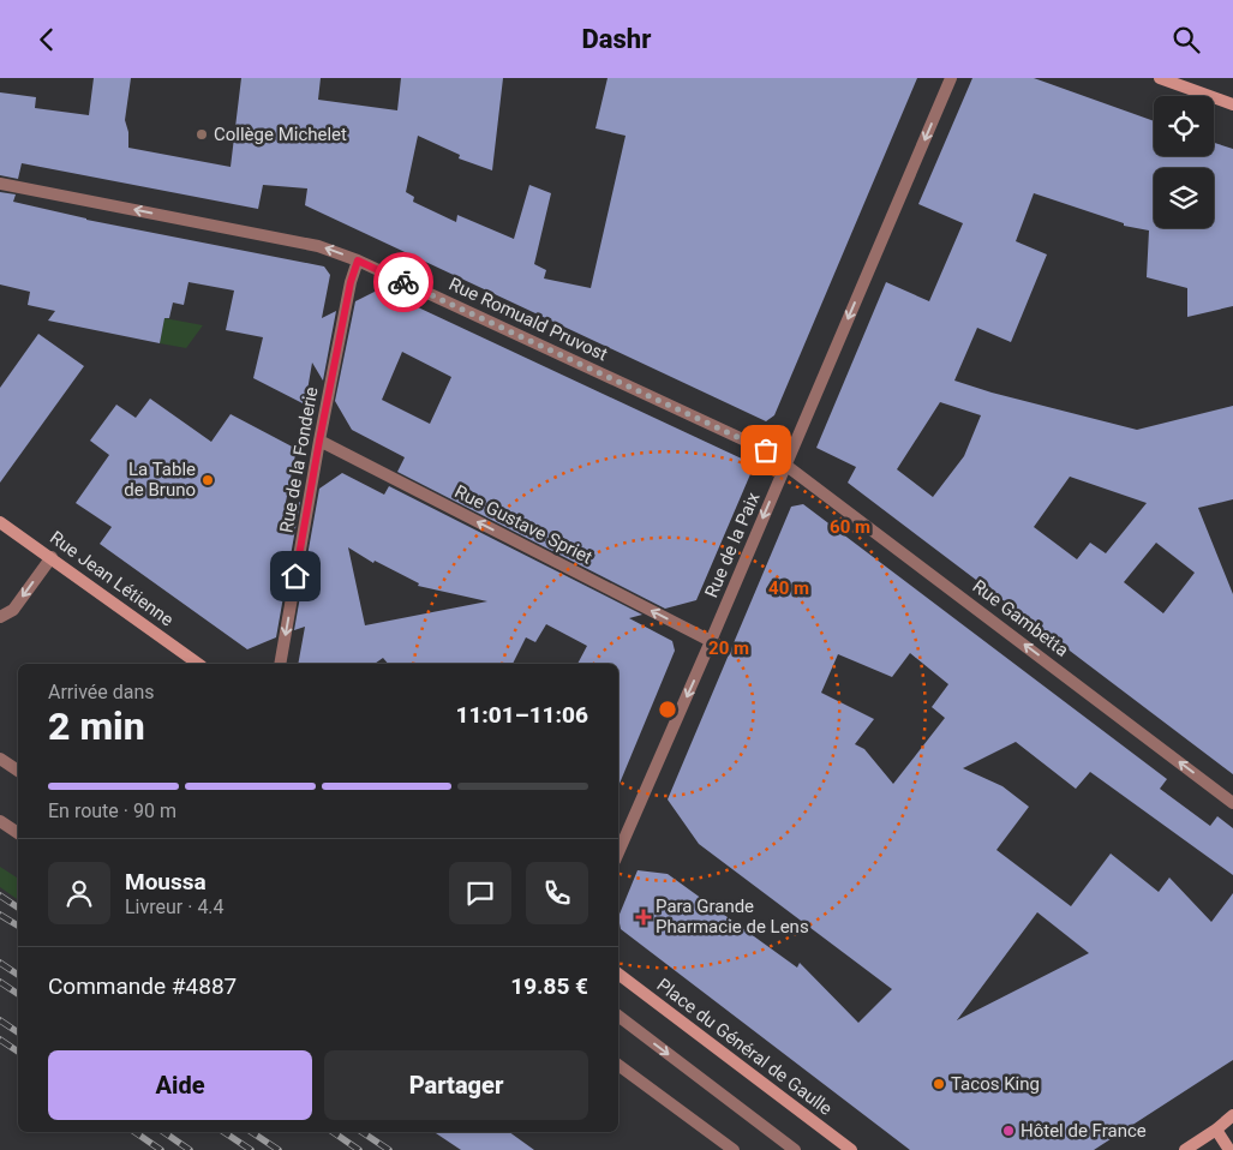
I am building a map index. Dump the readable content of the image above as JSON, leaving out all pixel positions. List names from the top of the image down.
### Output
{
  "streets": {
    "street": [
      "Rue Romuald Pruvost",
      "Rue de la Fonderie",
      "Rue Gustave Spriet",
      "Rue de la Paix",
      "Rue Jean Létienne",
      "Rue Gambetta",
      "Place du Général de Gaulle"
    ]
  },
  "crossings": [
    ["Rue Romuald Pruvost", "Rue de la Fonderie"],
    ["Rue Romuald Pruvost", "Rue de la Paix"],
    ["Rue Romuald Pruvost", "Rue Gambetta"],
    ["Rue de la Fonderie", "Rue Gustave Spriet"],
    ["Rue Gustave Spriet", "Rue de la Paix"],
    ["Rue de la Paix", "Rue Gambetta"]
  ],
  "one_way": [
    "Rue Romuald Pruvost",
    "Rue de la Fonderie",
    "Rue Gustave Spriet",
    "Rue de la Paix",
    "Rue Gambetta"
  ],
  "places": {
    "other": [
      "Collège Michelet",
      "La Table de Bruno",
      "Tacos King",
      "Hôtel de France"
    ],
    "health": ["Para Grande Pharmacie de Lens"]
  },
  "page": {
    "header": "Dashr",
    "heading": ["2 min", "Arrivée dans", "11:01–11:06"],
    "panel": [
      "Moussa",
      "Livreur · 4.4",
      "Commande #4887",
      "19.85 €"
    ],
    "bar": "En route · 90 m",
    "buttons": ["Aide", "Partager"]
  },
  "rings": ["60 m", "40 m", "20 m"]
}
